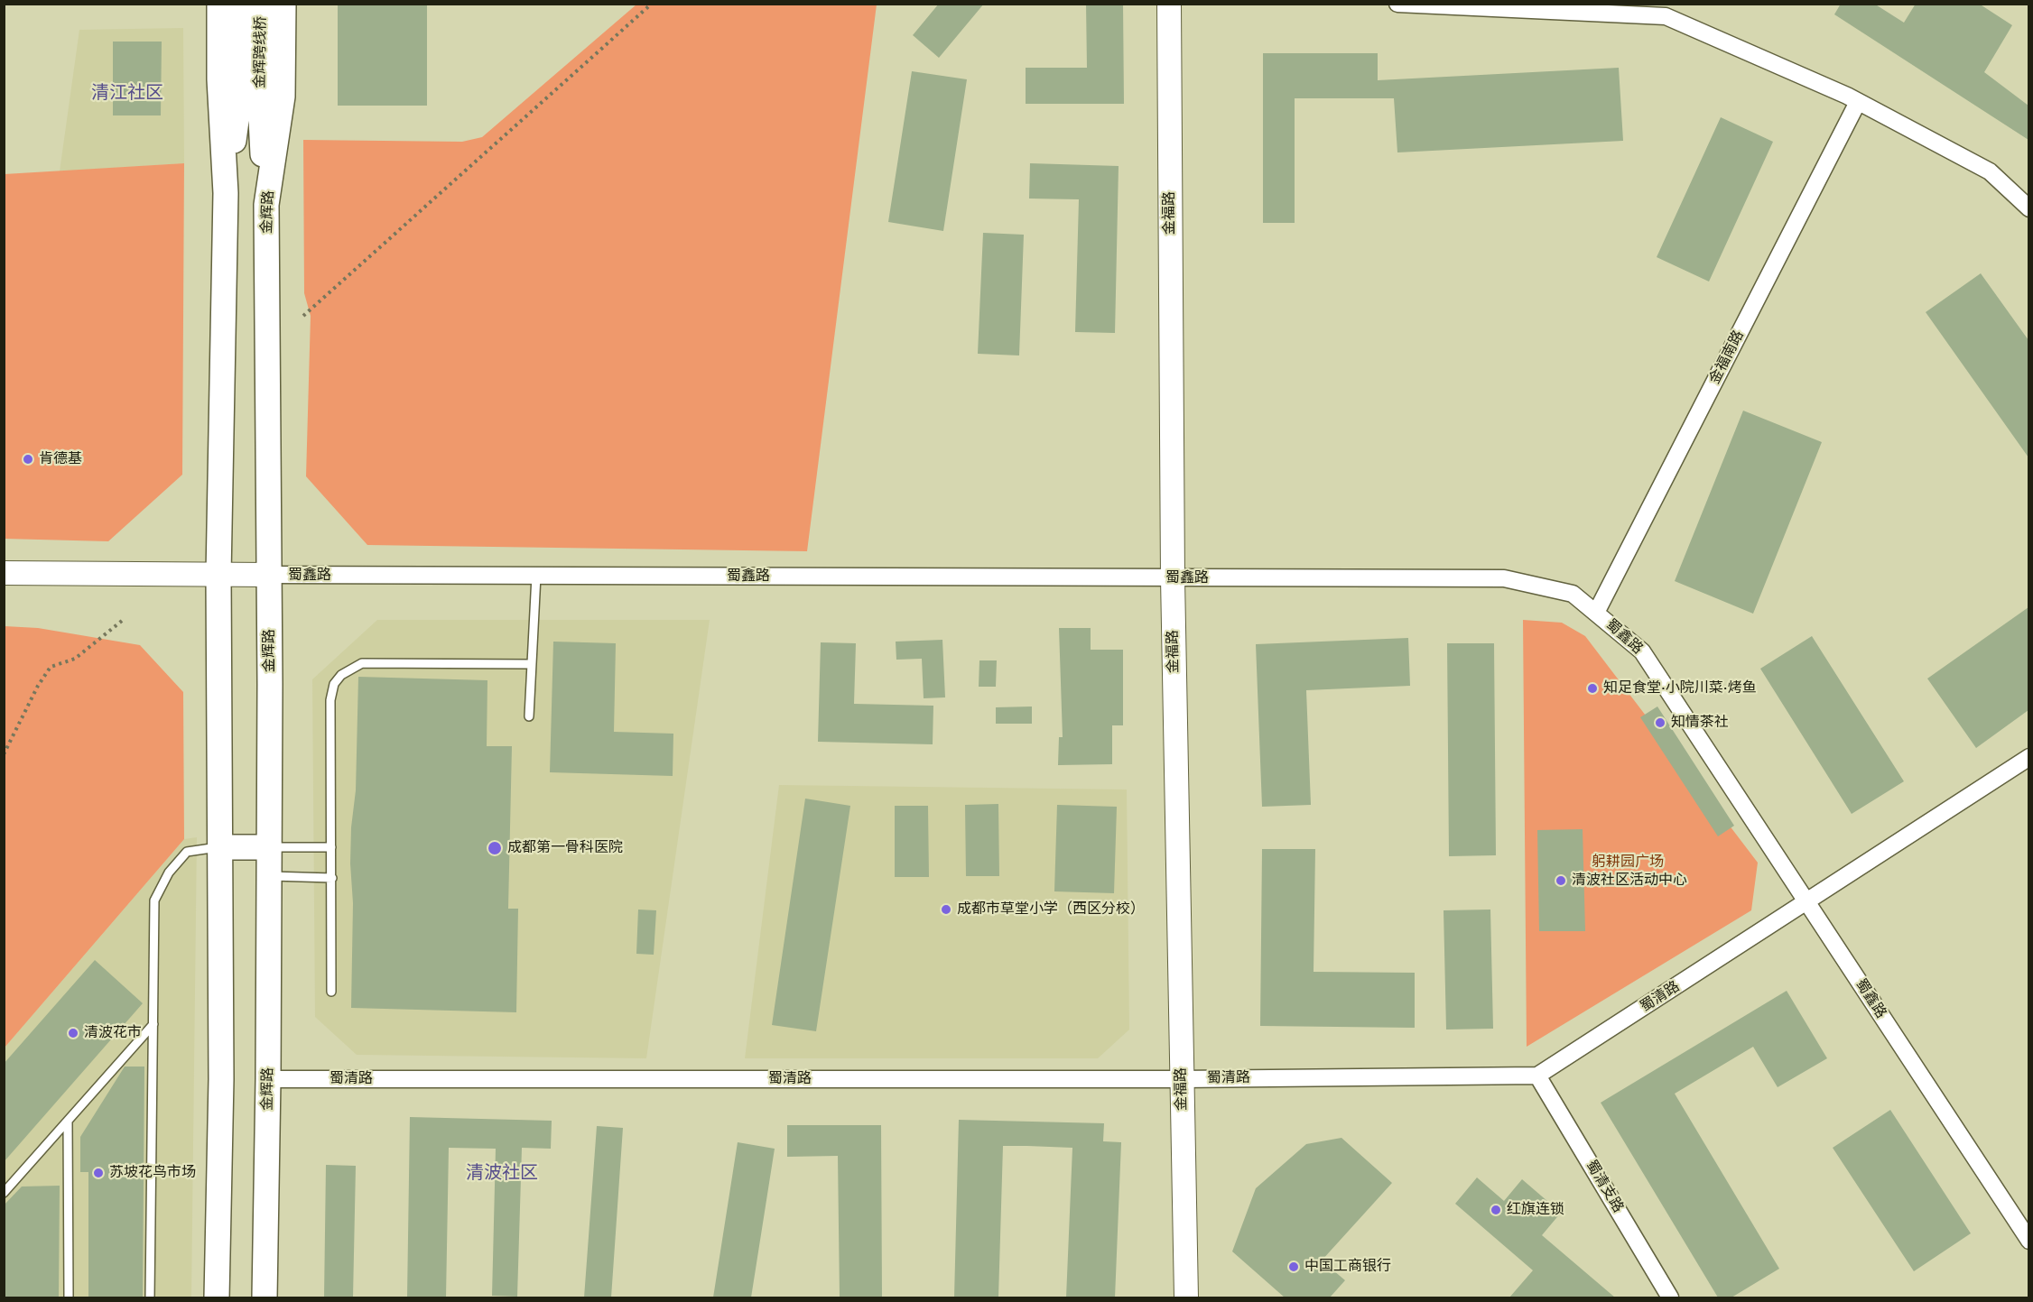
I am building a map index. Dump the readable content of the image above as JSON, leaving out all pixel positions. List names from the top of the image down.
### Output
{
  "streets": {
    "main road": ["金辉跨线桥", "金辉路"],
    "street": [
      "金福路",
      "金福南路",
      "蜀鑫路",
      "蜀清路",
      "蜀清支路"
    ]
  },
  "crossings": [
    ["金辉跨线桥", "金辉路"],
    ["金辉路", "蜀鑫路"],
    ["金辉路", "蜀清路"],
    ["金福路", "蜀鑫路"],
    ["金福路", "蜀清路"],
    ["金福南路", "蜀鑫路"],
    ["蜀鑫路", "蜀清路"],
    ["蜀清路", "蜀清支路"]
  ],
  "districts": ["清江社区", "清波社区"],
  "parks": ["躬耕园广场"],
  "places": [
    "肯德基",
    "知足食堂·小院川菜·烤鱼",
    "知情茶社",
    "成都第一骨科医院",
    "清波社区活动中心",
    "成都市草堂小学（西区分校）",
    "清波花市",
    "苏坡花鸟市场",
    "红旗连锁",
    "中国工商银行"
  ]
}
